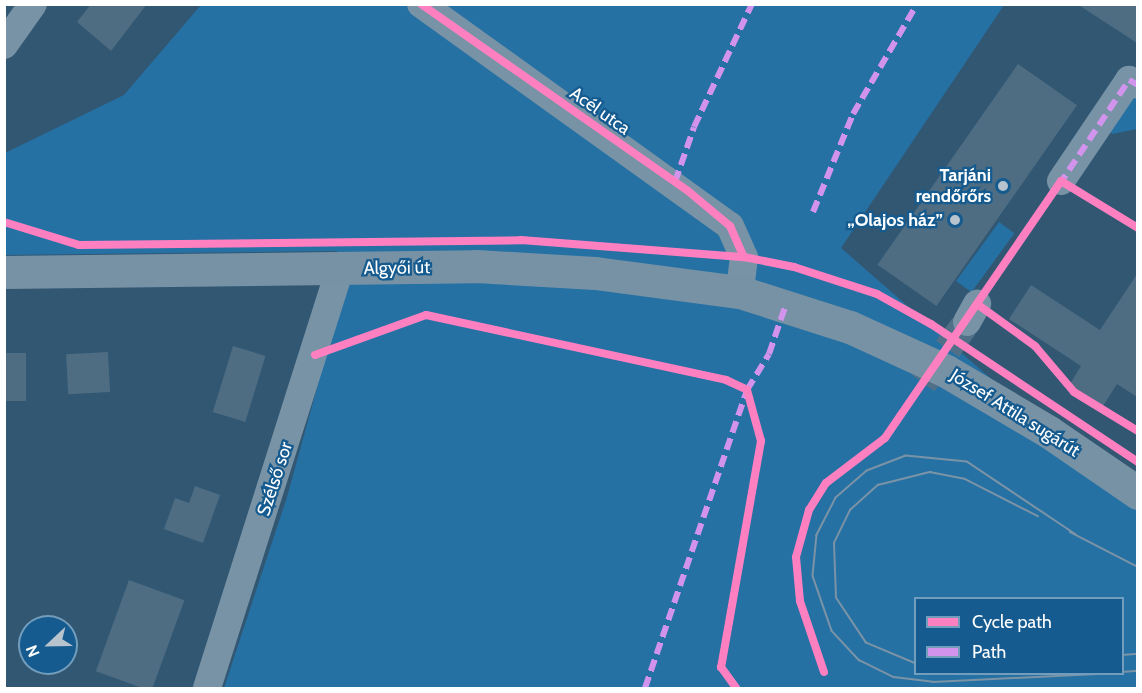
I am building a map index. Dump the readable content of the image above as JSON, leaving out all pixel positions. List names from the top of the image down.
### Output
{
  "streets": {
    "main road": ["Algyői út", "József Attila sugárút"],
    "street": ["Acél utca", "Szélső sor"]
  },
  "crossings": [
    ["Acél utca", "Algyői út"],
    ["Algyői út", "József Attila sugárút"],
    ["Algyői út", "Szélső sor"]
  ],
  "places": ["Tarjáni rendőrőrs", "„Olajos ház”"],
  "legend": ["Cycle path", "Path"],
  "north": "left"
}
